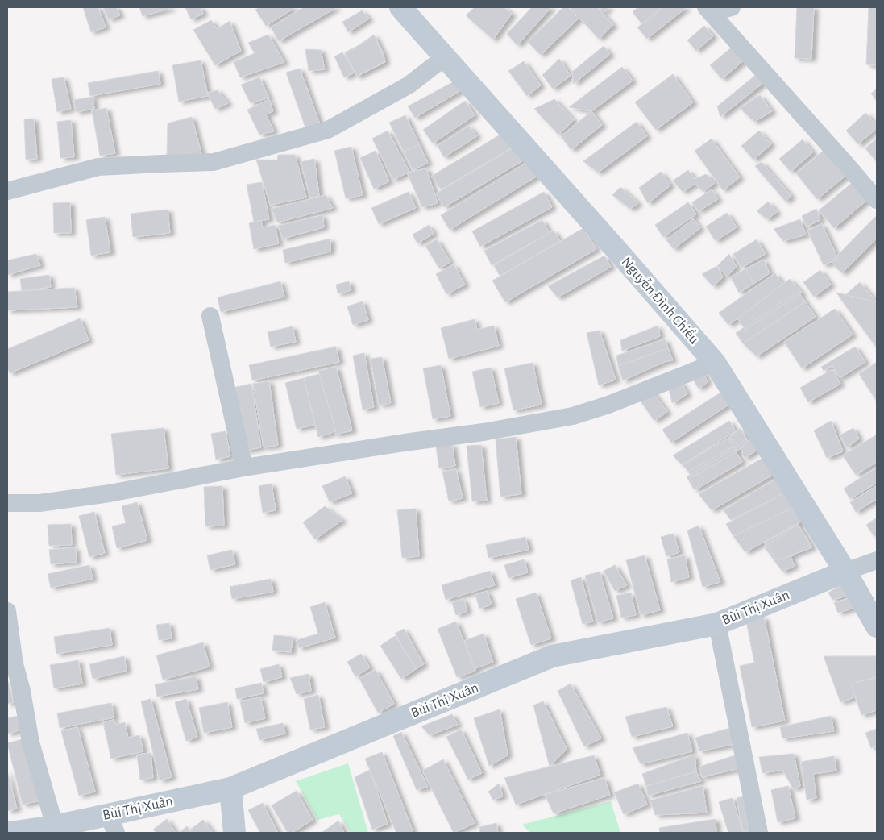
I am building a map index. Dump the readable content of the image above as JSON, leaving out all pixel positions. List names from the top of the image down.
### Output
{
  "streets": {
    "street": ["Nguyễn Đình Chiểu", "Bùi Thị Xuân"]
  },
  "crossings": [
    ["Nguyễn Đình Chiểu", "Bùi Thị Xuân"]
  ]
}
